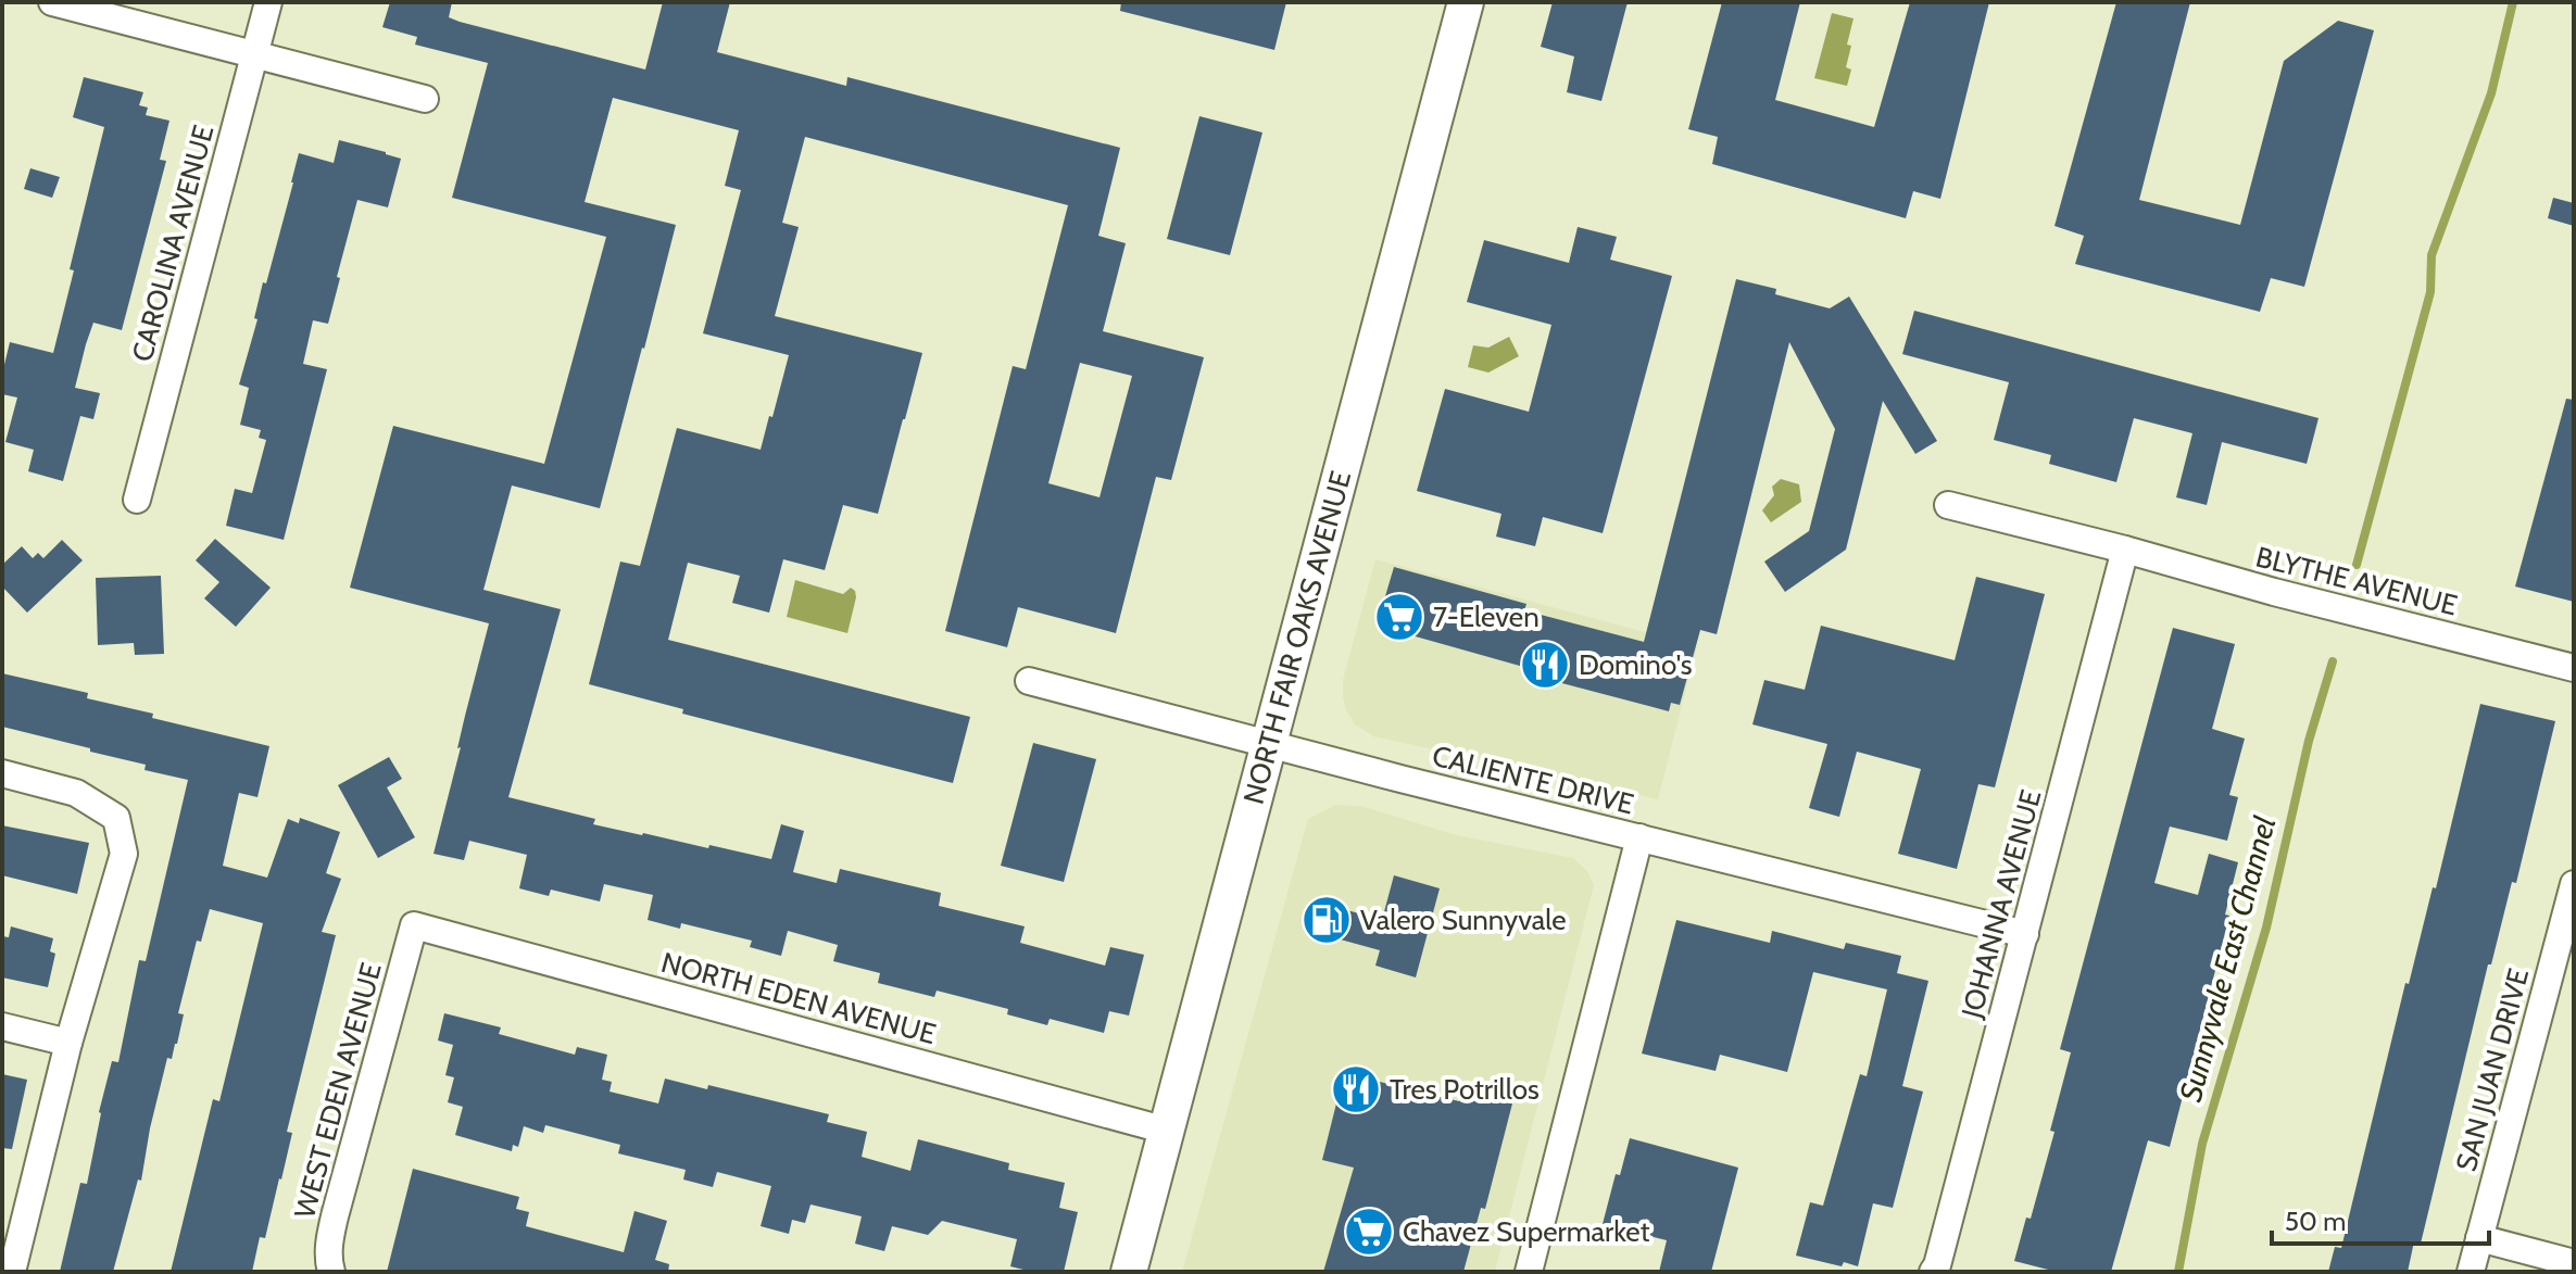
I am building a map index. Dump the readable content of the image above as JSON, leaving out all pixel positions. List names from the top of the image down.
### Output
{
  "streets": {
    "main road": ["NORTH FAIR OAKS AVENUE"],
    "street": [
      "CAROLINA AVENUE",
      "BLYTHE AVENUE",
      "CALIENTE DRIVE",
      "JOHANNA AVENUE",
      "NORTH EDEN AVENUE",
      "SAN JUAN DRIVE",
      "WEST EDEN AVENUE"
    ]
  },
  "crossings": [
    ["BLYTHE AVENUE", "JOHANNA AVENUE"],
    ["NORTH FAIR OAKS AVENUE", "CALIENTE DRIVE"],
    ["NORTH FAIR OAKS AVENUE", "NORTH EDEN AVENUE"],
    ["CALIENTE DRIVE", "JOHANNA AVENUE"],
    ["NORTH EDEN AVENUE", "WEST EDEN AVENUE"]
  ],
  "water": ["Sunnyvale East Channel"],
  "places": {
    "supermarket": ["7-Eleven", "Chavez Supermarket"],
    "restaurant": ["Domino's", "Tres Potrillos"],
    "fuel station": ["Valero Sunnyvale"]
  },
  "scale_bar": "50 m"
}
